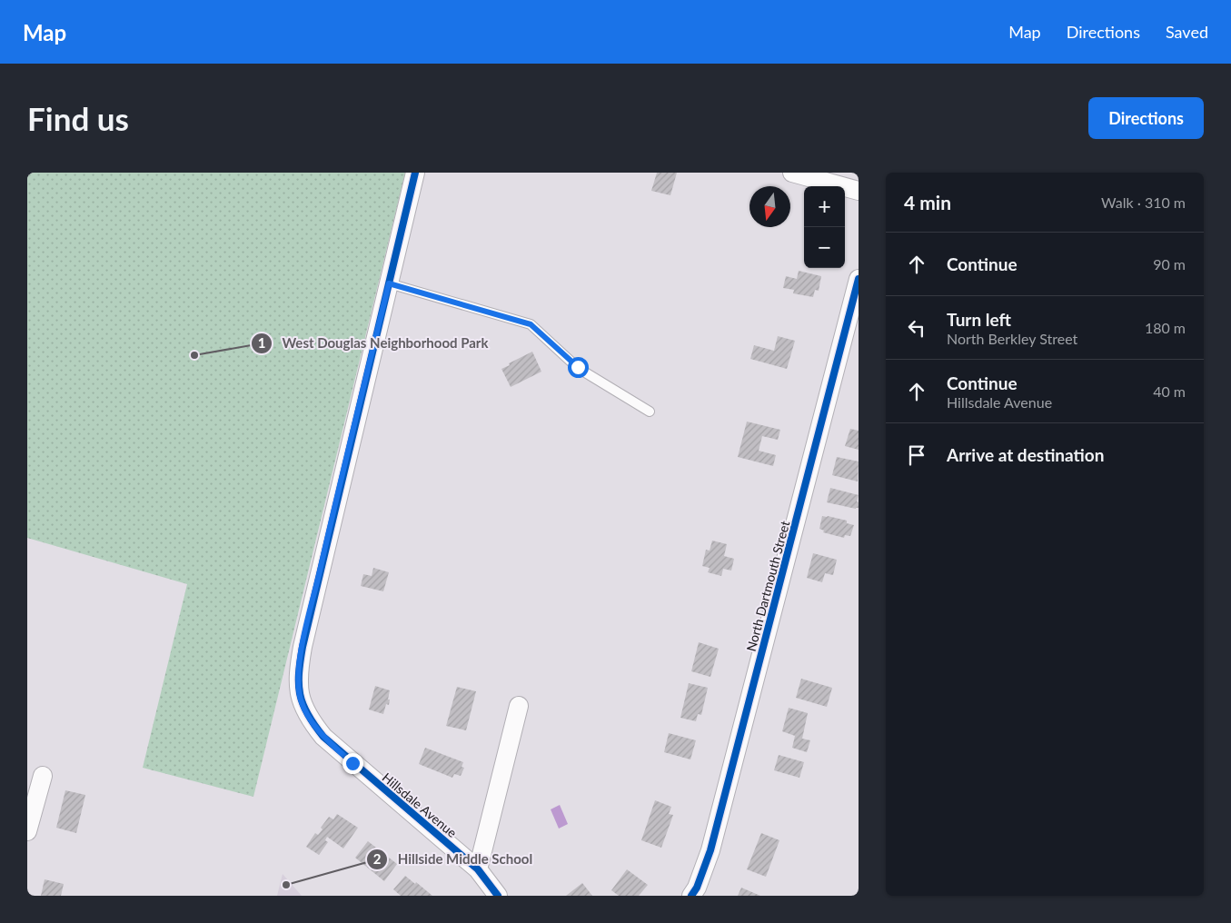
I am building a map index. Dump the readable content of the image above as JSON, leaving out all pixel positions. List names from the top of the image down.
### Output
{
  "streets": {
    "street": ["North Dartmouth Street", "Hillsdale Avenue"]
  },
  "places": ["West Douglas Neighborhood Park", "Hillside Middle School"],
  "north": "bottom",
  "page": {
    "header": "Map",
    "nav": ["Map", "Directions", "Saved"],
    "buttons": "Directions",
    "title": "Find us",
    "heading": ["4 min", "Walk · 310 m"],
    "map_buttons": ["+", "−"],
    "list": [
      ["Continue", "90 m"],
      ["Turn left", "North Berkley Street", "180 m"],
      ["Continue", "Hillsdale Avenue", "40 m"],
      "Arrive at destination"
    ]
  }
}
